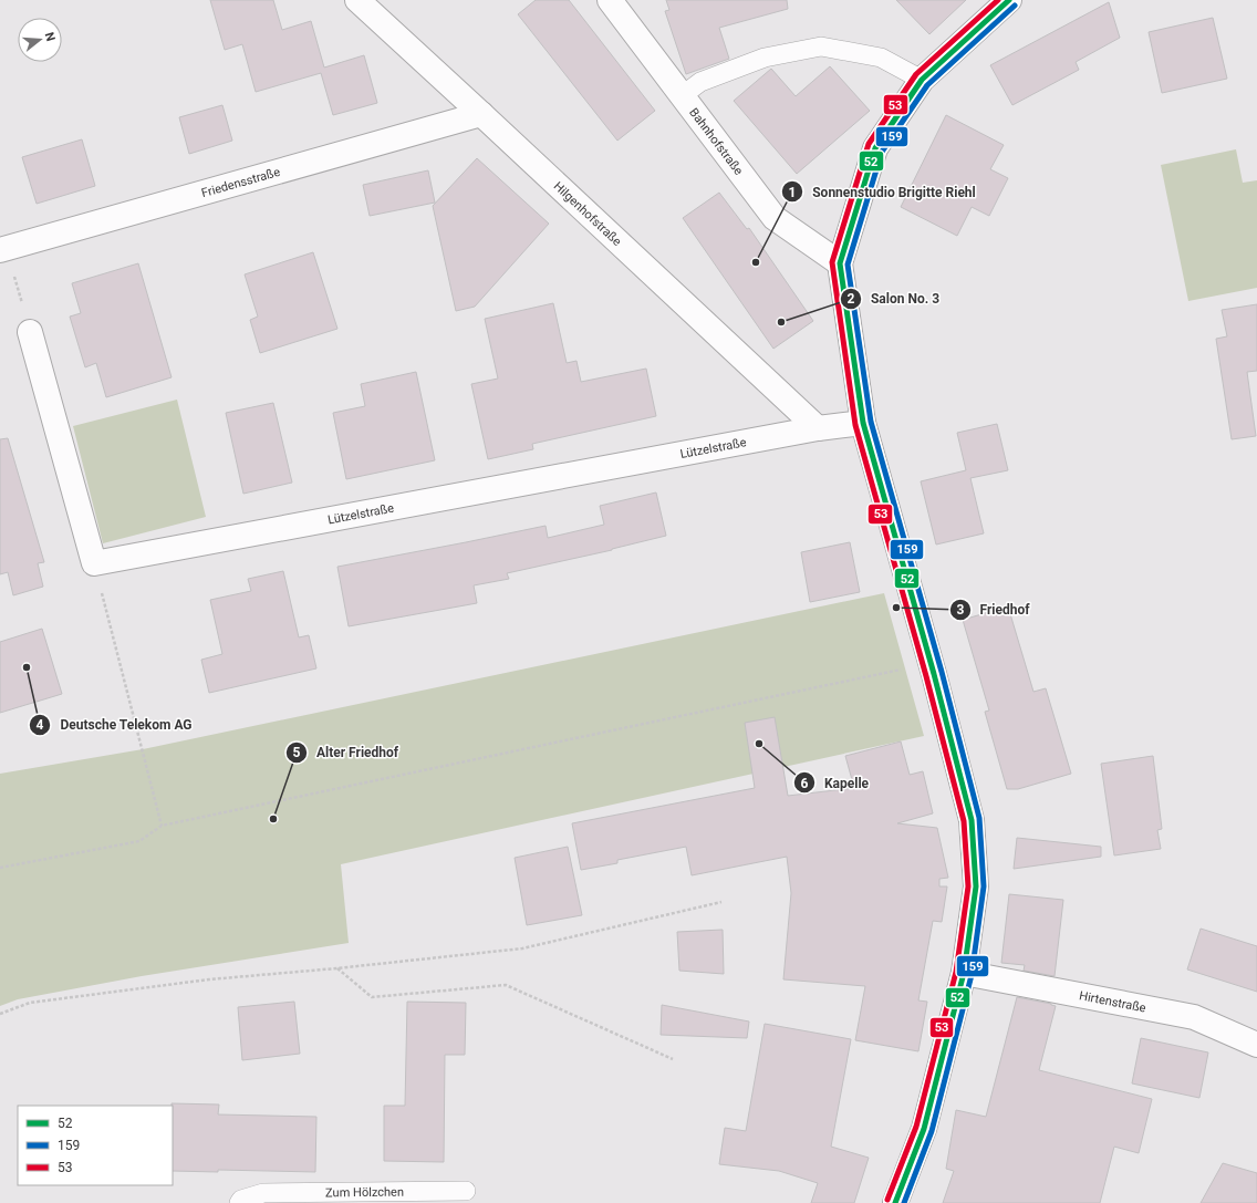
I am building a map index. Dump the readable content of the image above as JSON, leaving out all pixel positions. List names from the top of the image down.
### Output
{
  "streets": {
    "street": [
      "Bahnhofstraße",
      "Friedensstraße",
      "Hilgenhofstraße",
      "Lützelstraße",
      "Hirtenstraße"
    ],
    "lane": ["Zum Hölzchen"]
  },
  "crossings": [
    ["Friedensstraße", "Hilgenhofstraße"],
    ["Hilgenhofstraße", "Lützelstraße"]
  ],
  "places": [
    "Sonnenstudio Brigitte Riehl",
    "Salon No. 3",
    "Friedhof",
    "Deutsche Telekom AG",
    "Kapelle",
    "Alter Friedhof"
  ],
  "lines": ["transit line 52", "transit line 53", "transit line 159"],
  "legend": ["52", "159", "53"],
  "north": "right"
}
